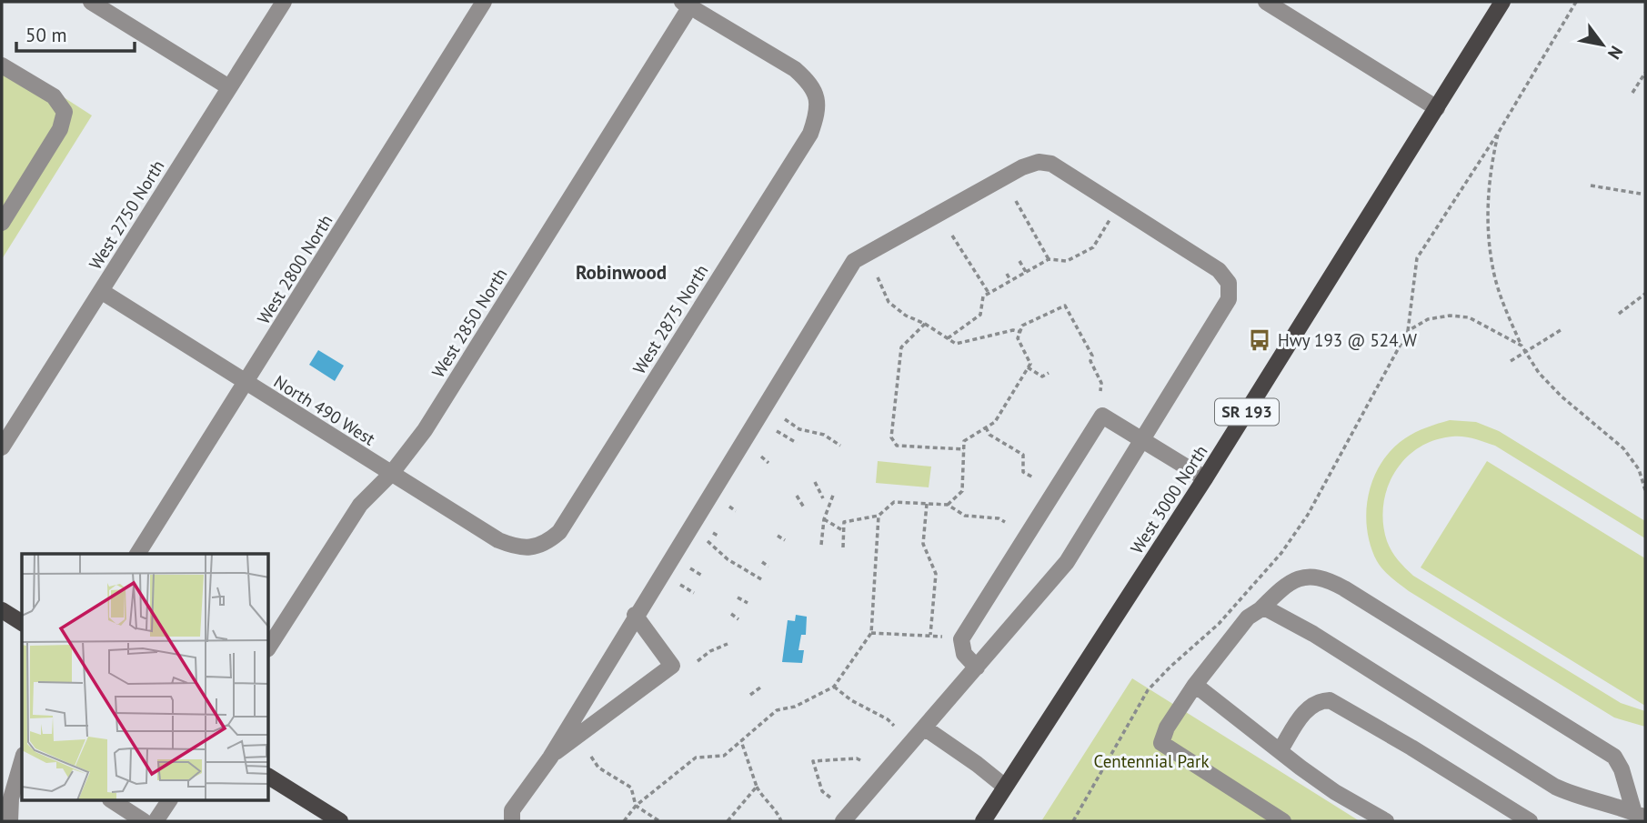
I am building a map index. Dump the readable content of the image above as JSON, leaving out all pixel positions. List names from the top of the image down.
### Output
{
  "streets": {
    "main road": ["SR 193", "West 3000 North"],
    "street": [
      "West 2750 North",
      "West 2800 North",
      "West 2875 North",
      "West 2850 North",
      "North 490 West"
    ]
  },
  "crossings": [
    ["West 2750 North", "North 490 West"],
    ["West 2800 North", "North 490 West"],
    ["West 2875 North", "West 2850 North"],
    ["West 2875 North", "North 490 West"],
    ["West 2850 North", "North 490 West"]
  ],
  "districts": ["Robinwood"],
  "parks": ["Centennial Park"],
  "places": {
    "bus stop": ["Hwy 193 @ 524 W"]
  },
  "scale_bar": "50 m",
  "north": "bottom right"
}
